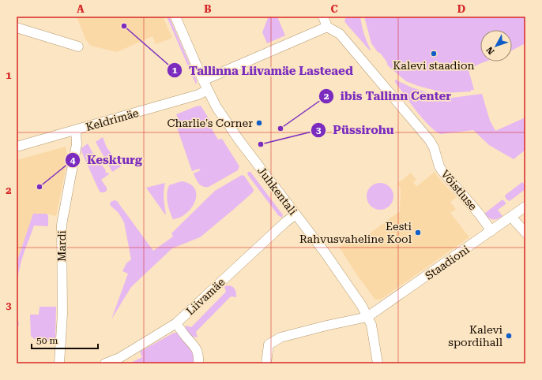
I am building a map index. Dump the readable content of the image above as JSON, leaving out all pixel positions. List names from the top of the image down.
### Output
{
  "streets": {
    "street": [
      "Keldrimäe",
      "Võistluse",
      "Juhkentali",
      "Mardi",
      "Staadioni",
      "Liivamäe"
    ]
  },
  "crossings": [
    ["Keldrimäe", "Juhkentali"],
    ["Keldrimäe", "Mardi"],
    ["Võistluse", "Staadioni"],
    ["Juhkentali", "Staadioni"],
    ["Juhkentali", "Liivamäe"]
  ],
  "places": [
    "Tallinna Liivamäe Lasteaed",
    "Kalevi staadion",
    "Charlie's Corner",
    "ibis Tallinn Center",
    "Püssirohu",
    "Keskturg",
    "Eesti Rahvusvaheline Kool",
    "Kalevi spordihall"
  ],
  "scale_bar": "50 m",
  "north": "bottom left",
  "grid": {
    "columns": [
      "A",
      "B",
      "C",
      "D"
    ],
    "rows": ["1", "2", "3"]
  }
}
